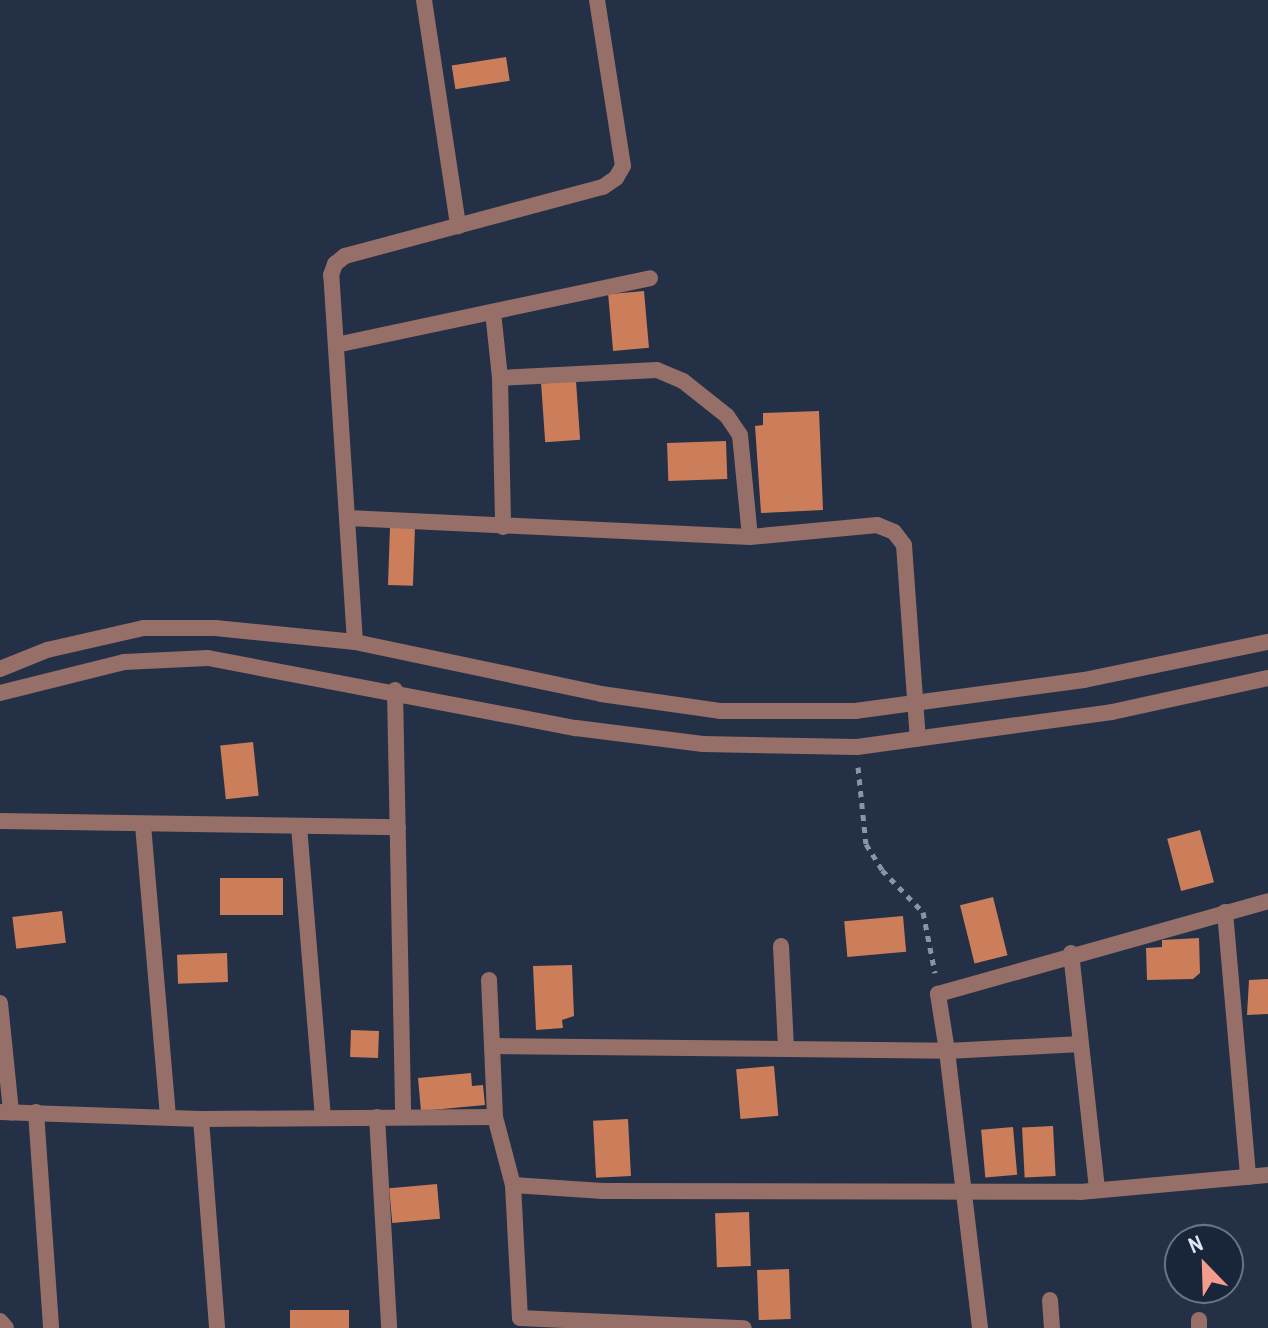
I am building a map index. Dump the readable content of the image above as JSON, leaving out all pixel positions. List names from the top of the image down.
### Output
{
  "north": "top left"
}
